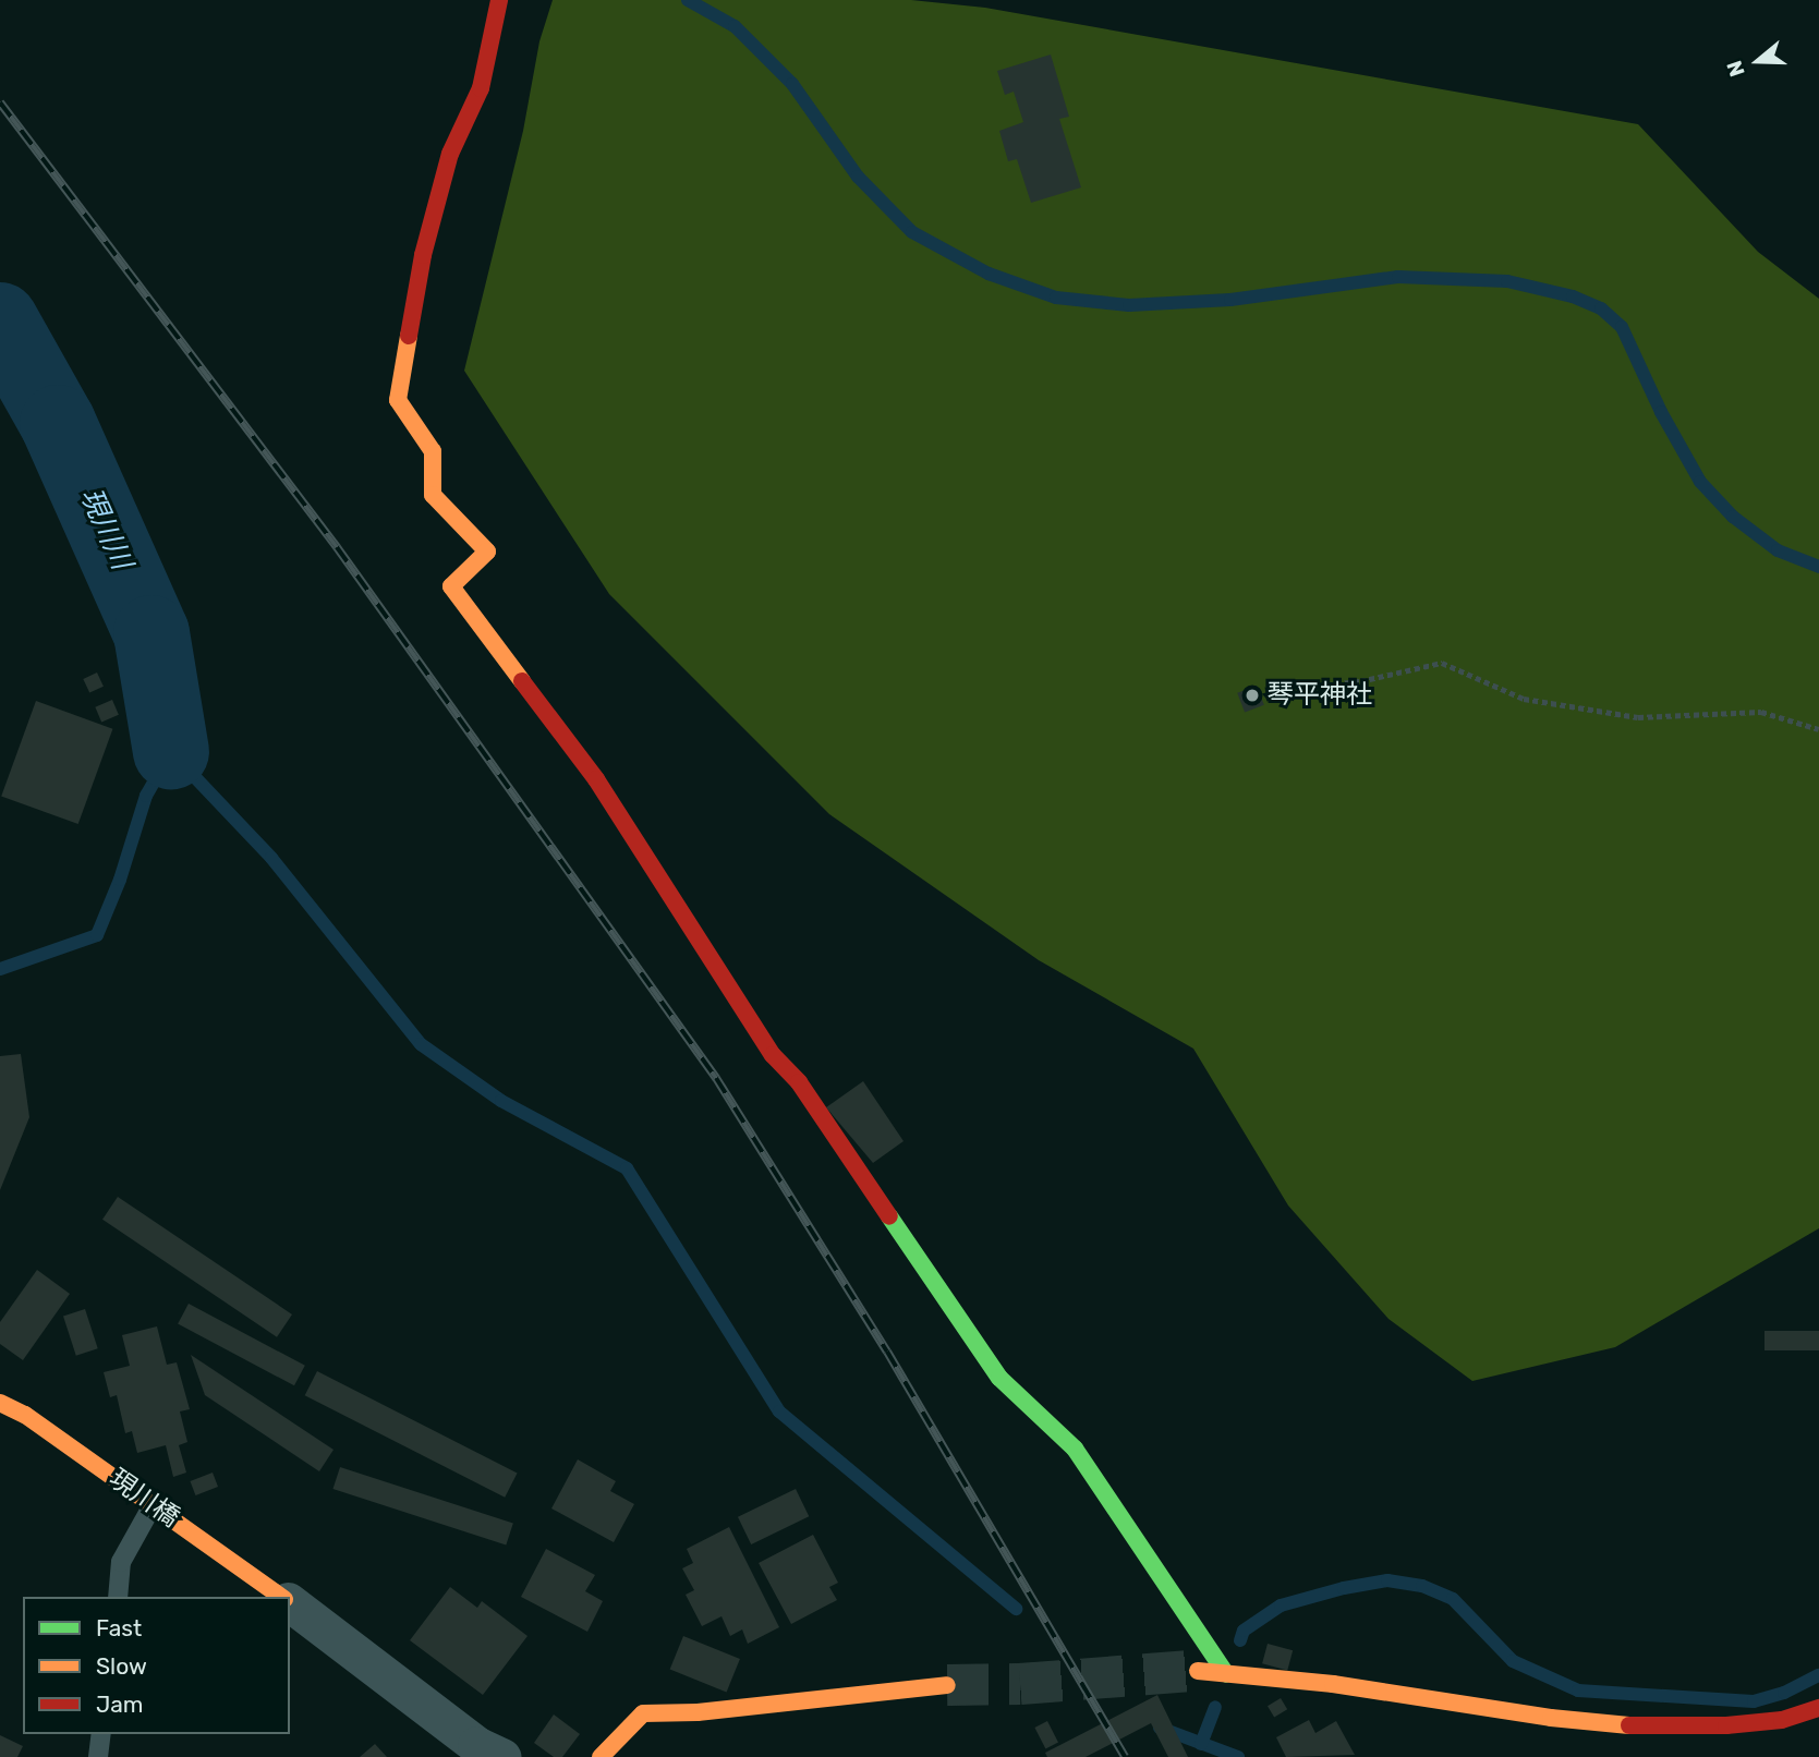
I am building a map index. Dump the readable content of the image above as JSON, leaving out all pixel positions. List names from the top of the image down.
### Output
{
  "streets": {
    "street": ["現川橋"]
  },
  "water": ["現川川"],
  "places": ["琴平神社"],
  "legend": ["Fast", "Slow", "Jam"],
  "north": "left"
}
